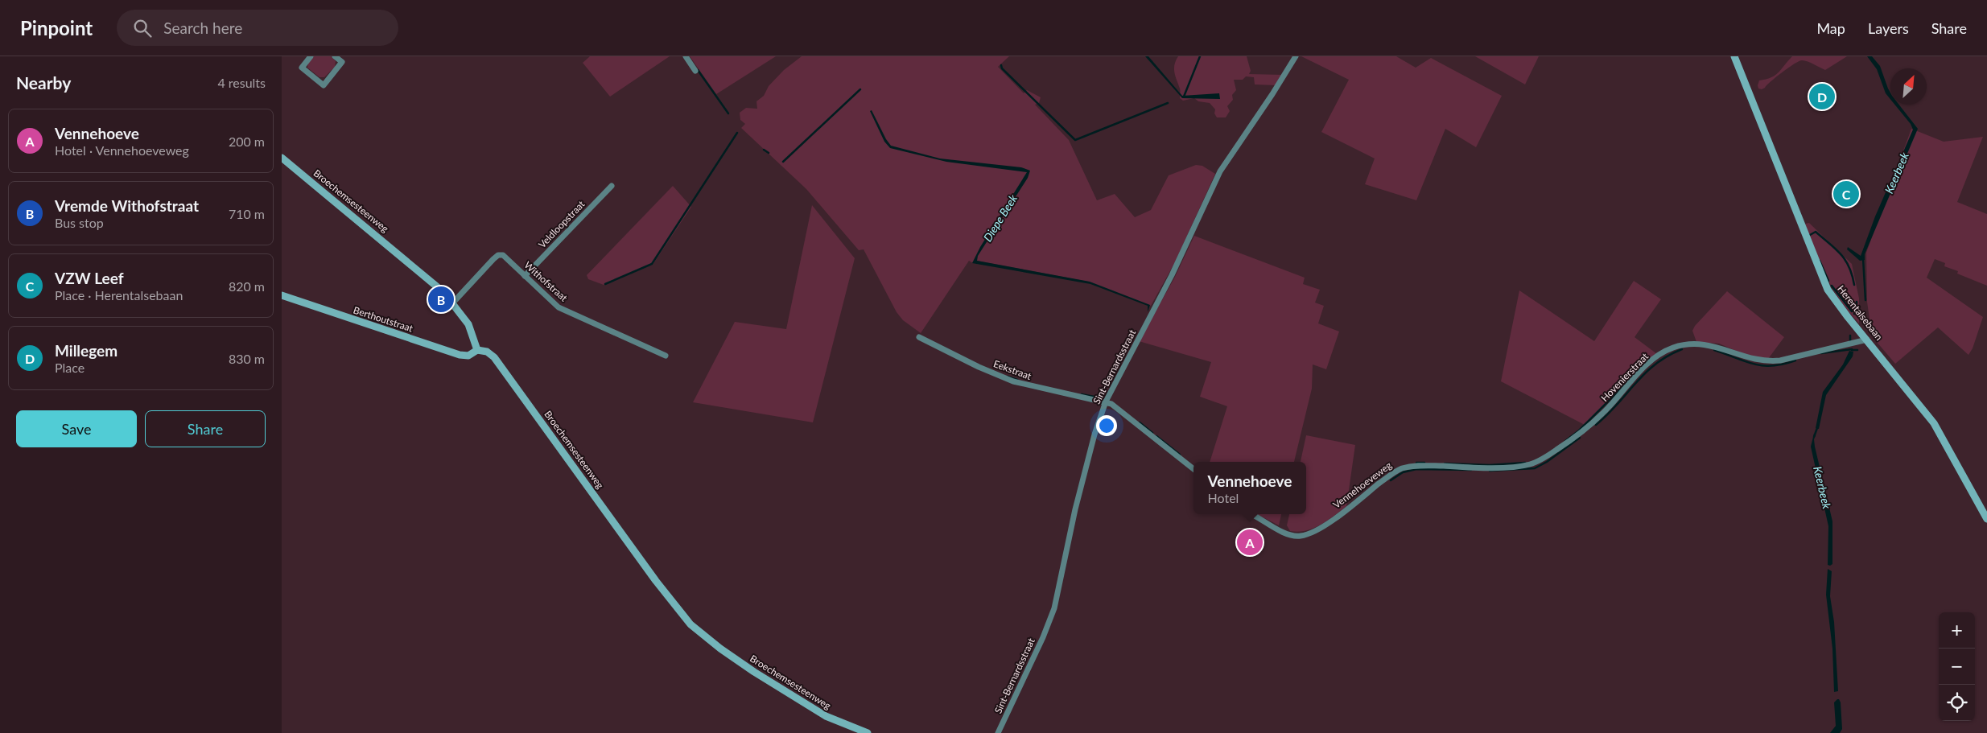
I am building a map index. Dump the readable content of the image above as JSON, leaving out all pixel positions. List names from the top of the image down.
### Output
{
  "streets": {
    "street": [
      "Broechemsesteenweg",
      "Veldloopstraat",
      "Withofstraat",
      "Herentalsebaan",
      "Berthoutstraat",
      "Sint-Bernardsstraat",
      "Eekstraat",
      "Hovenierstraat",
      "Vennehoeveweg"
    ]
  },
  "crossings": [
    ["Broechemsesteenweg", "Withofstraat"],
    ["Broechemsesteenweg", "Berthoutstraat"],
    ["Veldloopstraat", "Withofstraat"],
    ["Herentalsebaan", "Hovenierstraat"],
    ["Sint-Bernardsstraat", "Eekstraat"],
    ["Hovenierstraat", "Vennehoeveweg"]
  ],
  "water": ["Keerbeek", "Diepe Beek"],
  "north": "top right",
  "page": {
    "header": "Pinpoint",
    "search": "Search here",
    "nav": ["Map", "Layers", "Share"],
    "heading": ["Nearby", "4 results"],
    "pins": [
      "D",
      "C",
      "B",
      "A"
    ],
    "list": [
      {
        "mark": "A",
        "name": "Vennehoeve",
        "note": "Hotel · Vennehoeveweg",
        "value": "200 m"
      },
      {
        "mark": "B",
        "name": "Vremde Withofstraat",
        "note": "Bus stop",
        "value": "710 m"
      },
      {
        "mark": "C",
        "name": "VZW Leef",
        "note": "Place · Herentalsebaan",
        "value": "820 m"
      },
      {
        "mark": "D",
        "name": "Millegem",
        "note": "Place",
        "value": "830 m"
      }
    ],
    "buttons": ["Save", "Share"],
    "popup": ["Vennehoeve", "Hotel"],
    "map_buttons": ["+", "−"]
  }
}
